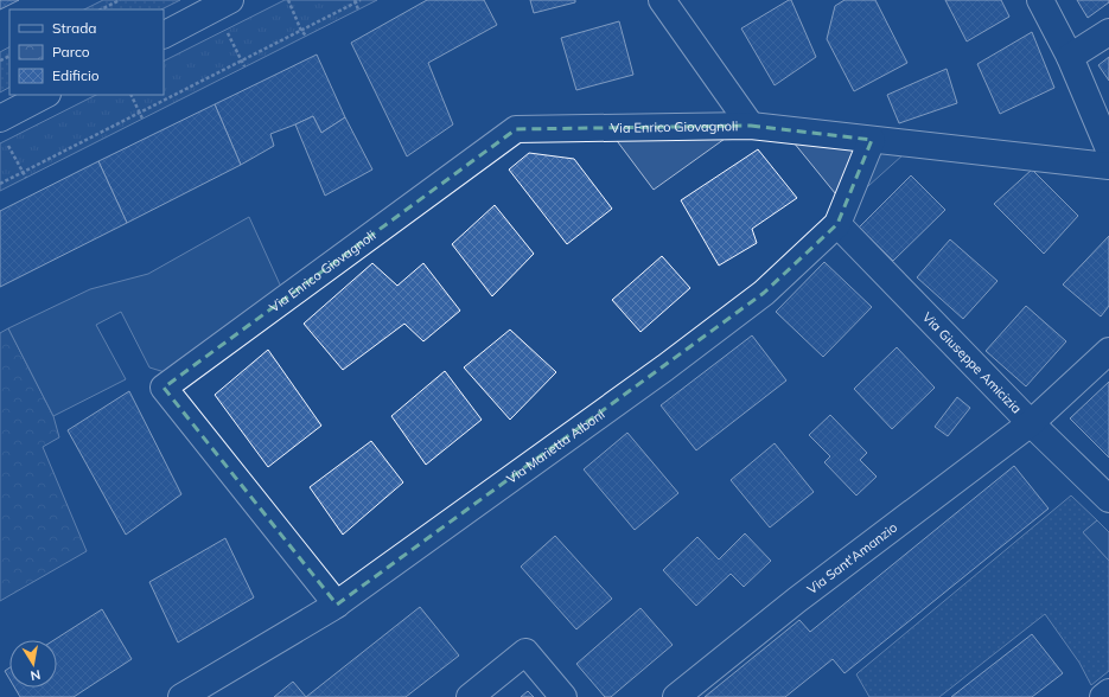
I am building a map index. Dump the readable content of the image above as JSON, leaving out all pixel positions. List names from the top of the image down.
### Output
{
  "streets": {
    "street": [
      "Via Enrico Giovagnoli",
      "Via Giuseppe Amicizia",
      "Via Marietta Alboni",
      "Via Sant'Amanzio"
    ]
  },
  "crossings": [
    ["Via Enrico Giovagnoli", "Via Marietta Alboni"],
    ["Via Giuseppe Amicizia", "Via Marietta Alboni"],
    ["Via Giuseppe Amicizia", "Via Sant'Amanzio"]
  ],
  "legend": ["Strada", "Parco", "Edificio"],
  "north": "bottom"
}
